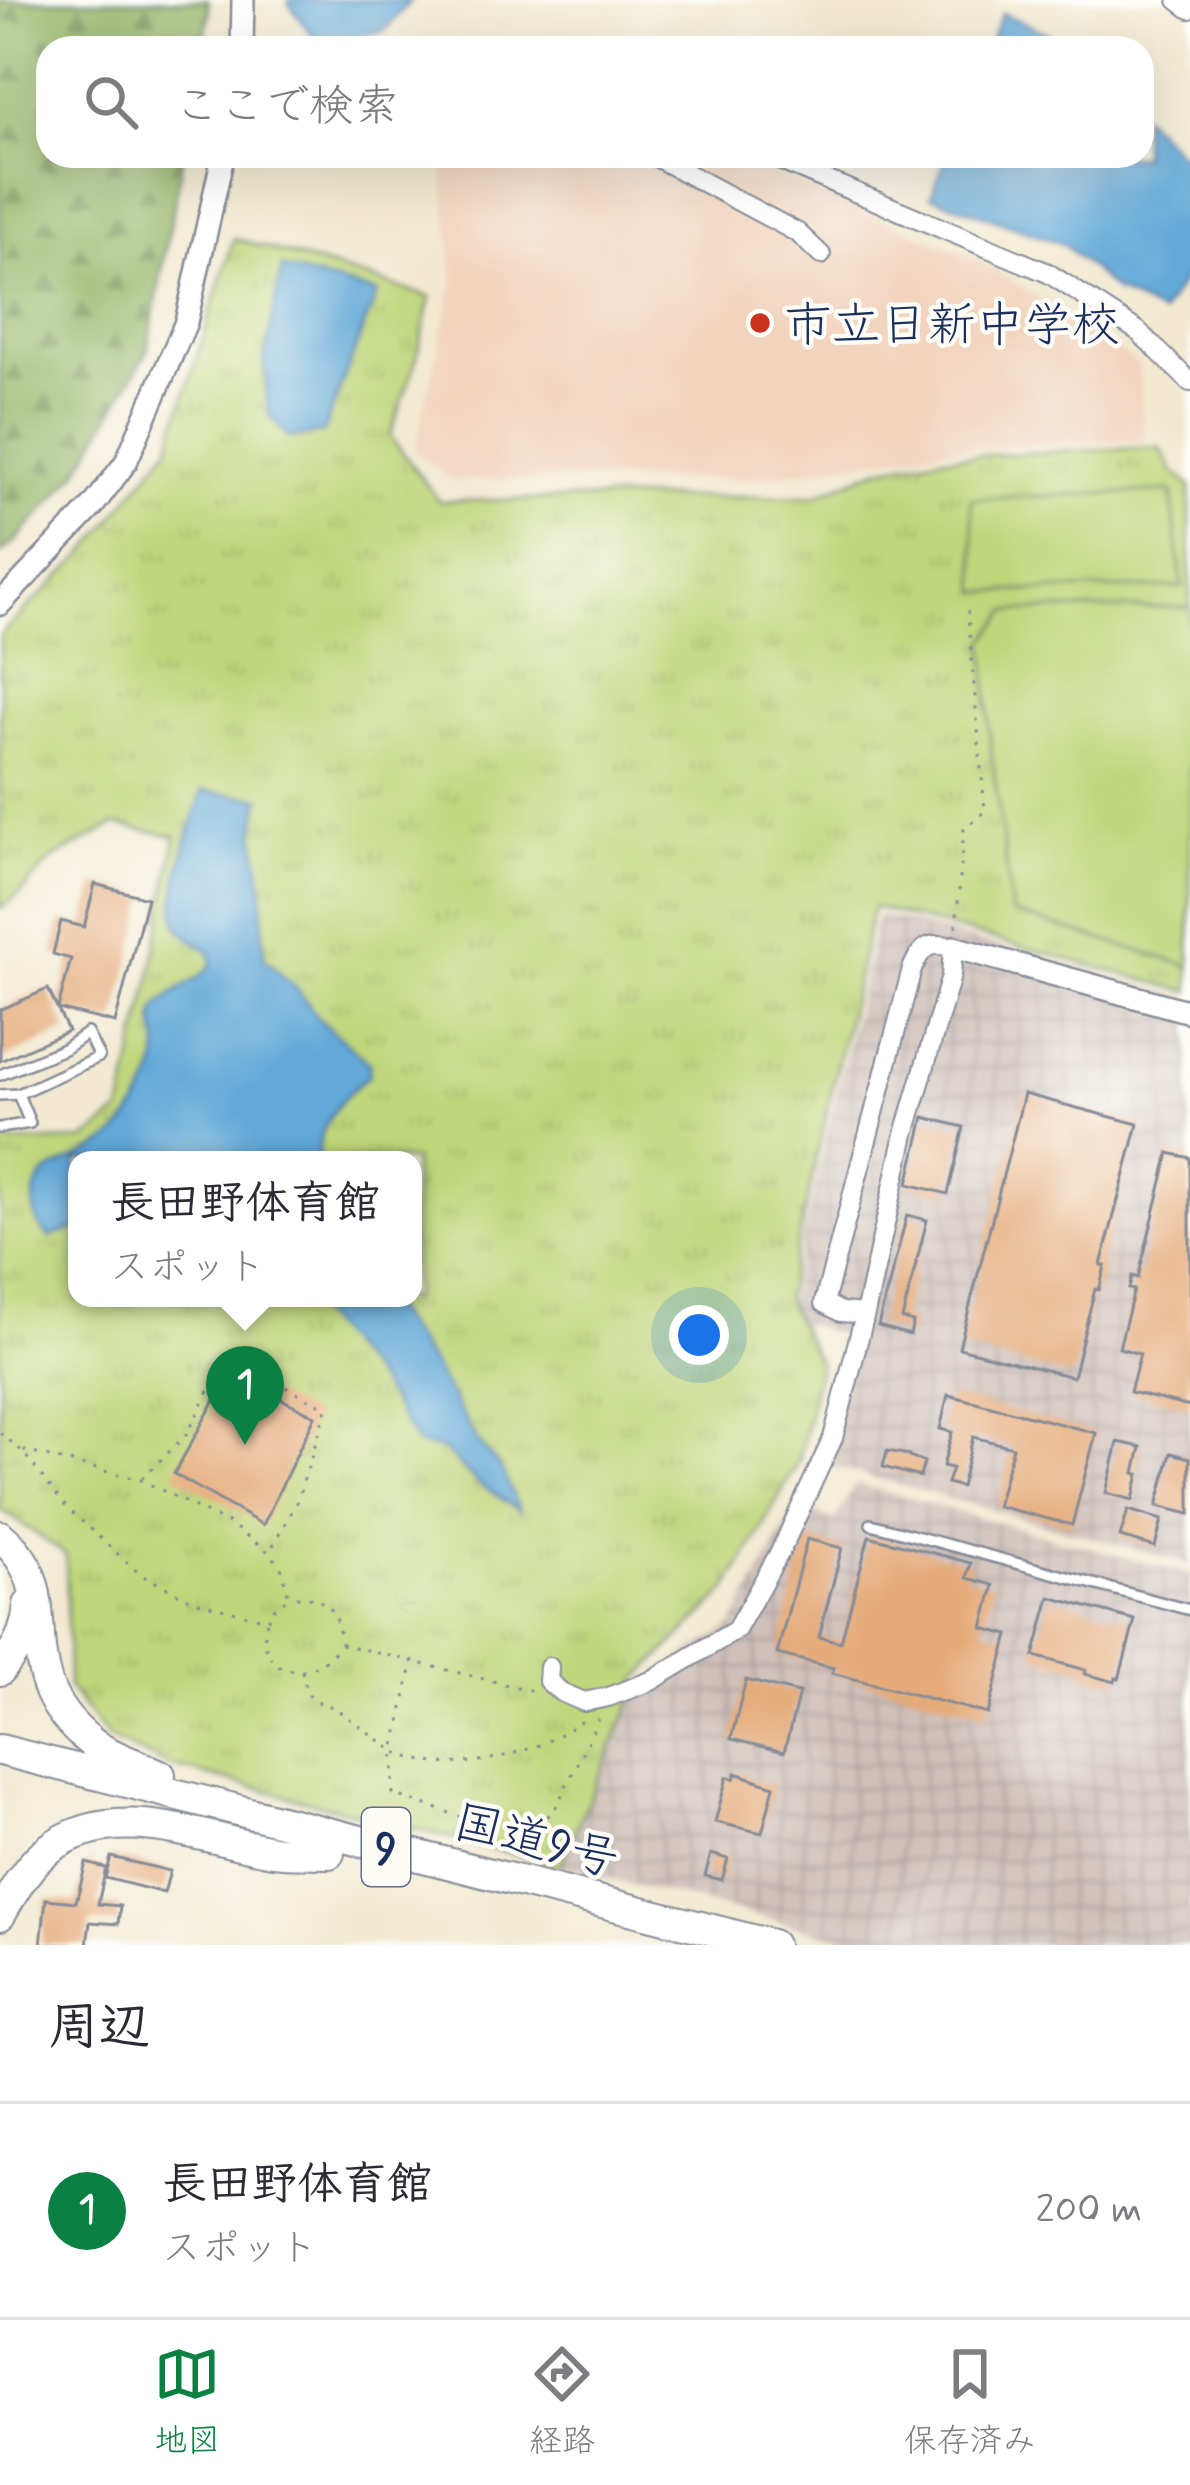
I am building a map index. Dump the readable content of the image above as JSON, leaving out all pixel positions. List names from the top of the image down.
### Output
{
  "streets": {
    "highway": ["国道9号", "9"]
  },
  "places": ["市立日新中学校"],
  "page": {
    "search": "ここで検索",
    "popup": ["長田野体育館", "スポット"],
    "pins": "1",
    "heading": "周辺",
    "list": [
      {
        "mark": "1",
        "name": "長田野体育館",
        "note": "スポット",
        "value": "200 m"
      }
    ],
    "nav": ["地図", "経路", "保存済み"]
  }
}
